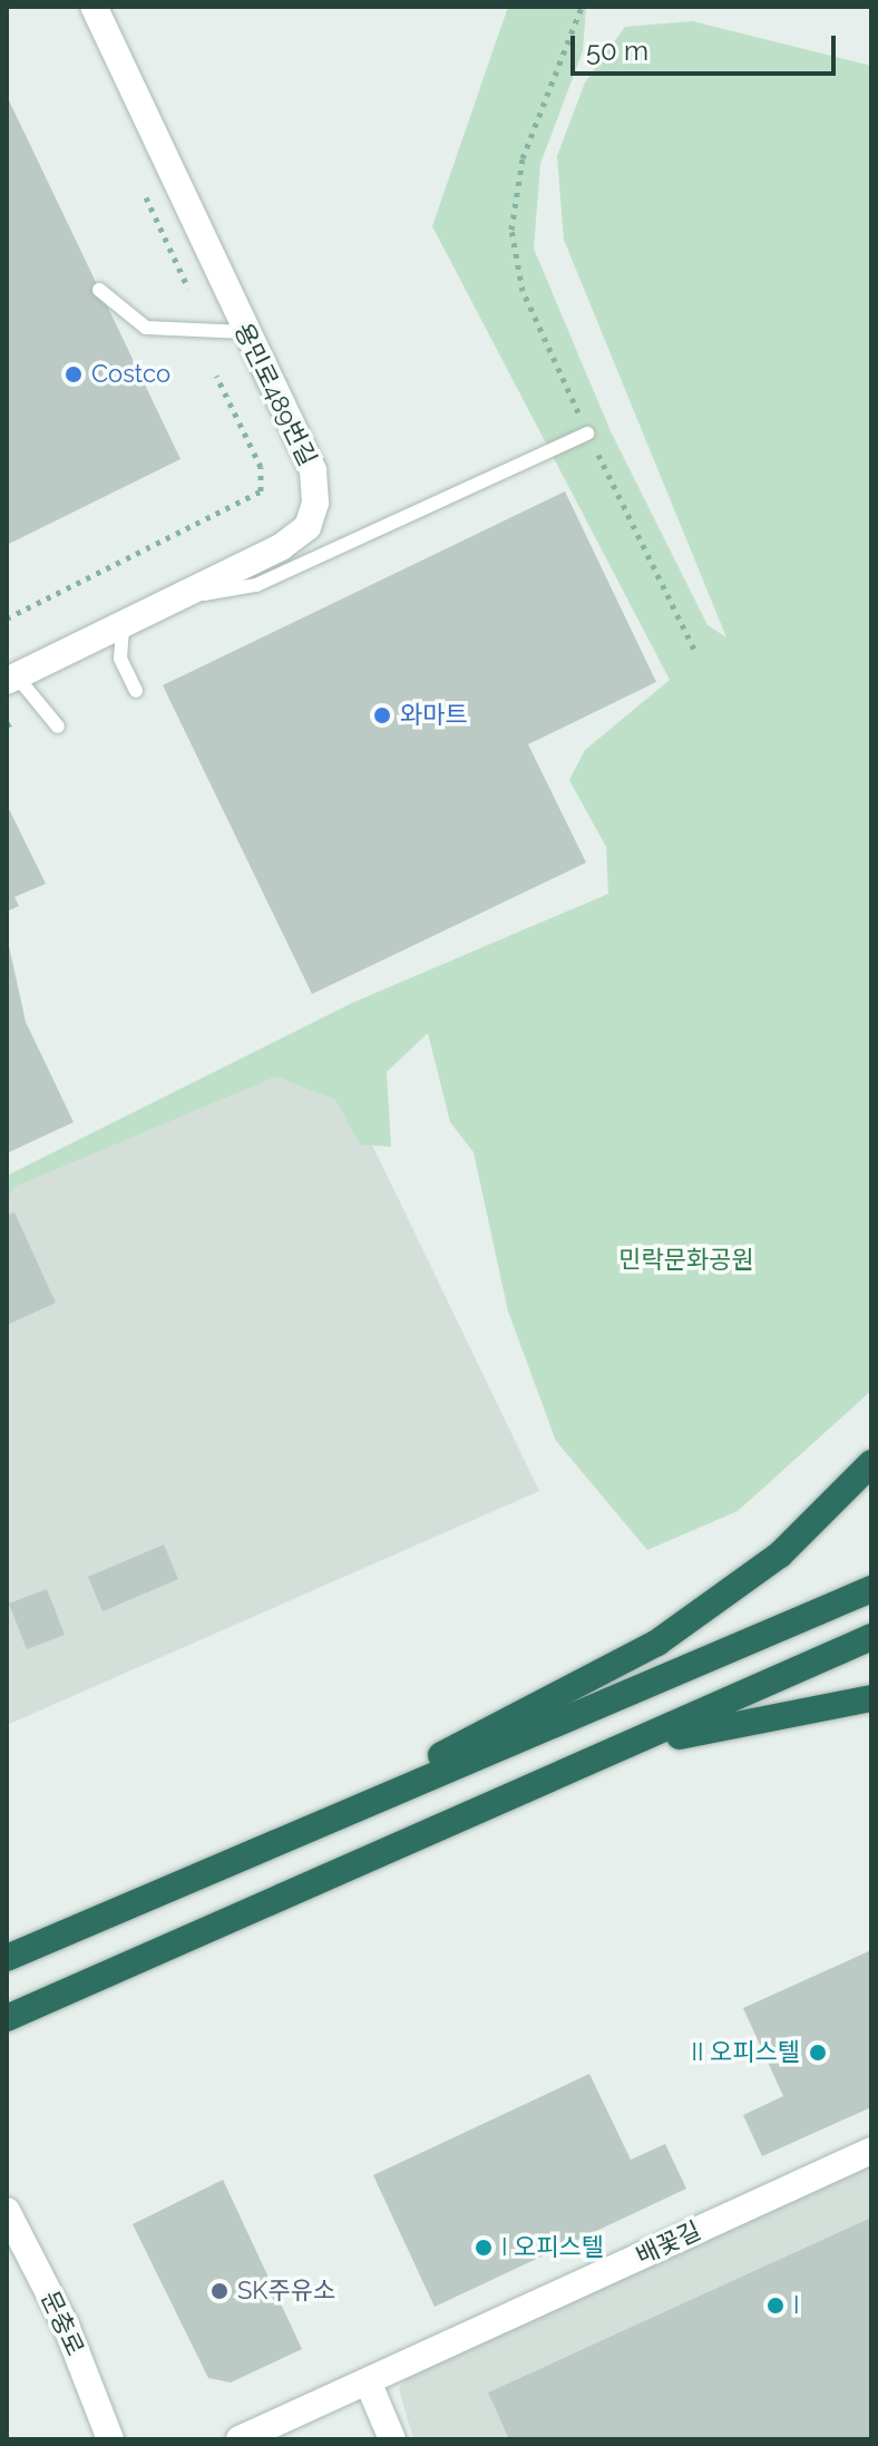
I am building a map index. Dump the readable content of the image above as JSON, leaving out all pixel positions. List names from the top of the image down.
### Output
{
  "streets": {
    "street": ["용민로489번길", "배꽃길", "문충로"]
  },
  "parks": ["민락문화공원"],
  "places": [
    "Costco",
    "와마트",
    "II 오피스텔",
    "I 오피스텔",
    "SK주유소",
    "I"
  ],
  "scale_bar": "50 m"
}
